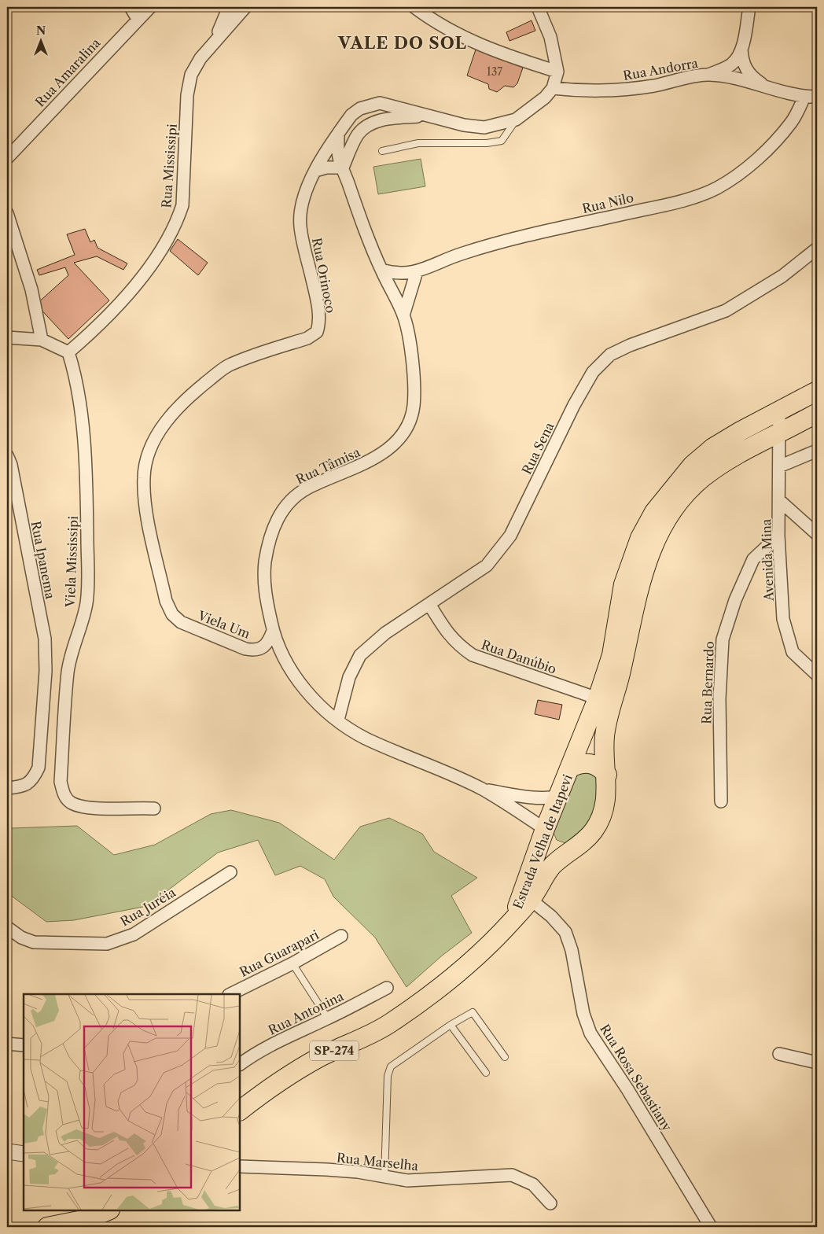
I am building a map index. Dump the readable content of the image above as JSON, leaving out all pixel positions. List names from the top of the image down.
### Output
{
  "streets": {
    "main road": ["Estrada Velha de Itapevi", "SP-274"],
    "street": [
      "Rua Andorra",
      "Rua Amaralina",
      "Rua Mississipi",
      "Rua Nilo",
      "Rua Orinoco",
      "Rua Sena",
      "Rua Tâmisa",
      "Rua Ipanema",
      "Avenida Mina",
      "Viela Mississipi",
      "Viela Um",
      "Rua Danúbio",
      "Rua Bernardo",
      "Rua Juréia",
      "Rua Guarapari",
      "Rua Antonina",
      "Rua Rosa Sebastiany",
      "Rua Marselha"
    ]
  },
  "crossings": [
    ["Rua Andorra", "Rua Nilo"],
    ["Rua Andorra", "Rua Orinoco"],
    ["Rua Mississipi", "Viela Mississipi"],
    ["Rua Nilo", "Rua Tâmisa"],
    ["Rua Orinoco", "Rua Tâmisa"],
    ["Rua Orinoco", "Viela Um"],
    ["Rua Sena", "Rua Tâmisa"],
    ["Rua Sena", "Rua Danúbio"],
    ["Rua Tâmisa", "Viela Um"],
    ["Rua Tâmisa", "Estrada Velha de Itapevi"],
    ["Avenida Mina", "Rua Bernardo"],
    ["Avenida Mina", "Estrada Velha de Itapevi"],
    ["Rua Danúbio", "Estrada Velha de Itapevi"],
    ["Estrada Velha de Itapevi", "SP-274"],
    ["Estrada Velha de Itapevi", "Rua Rosa Sebastiany"]
  ],
  "districts": ["VALE DO SOL"],
  "house_numbers": ["137"],
  "north": "top"
}
